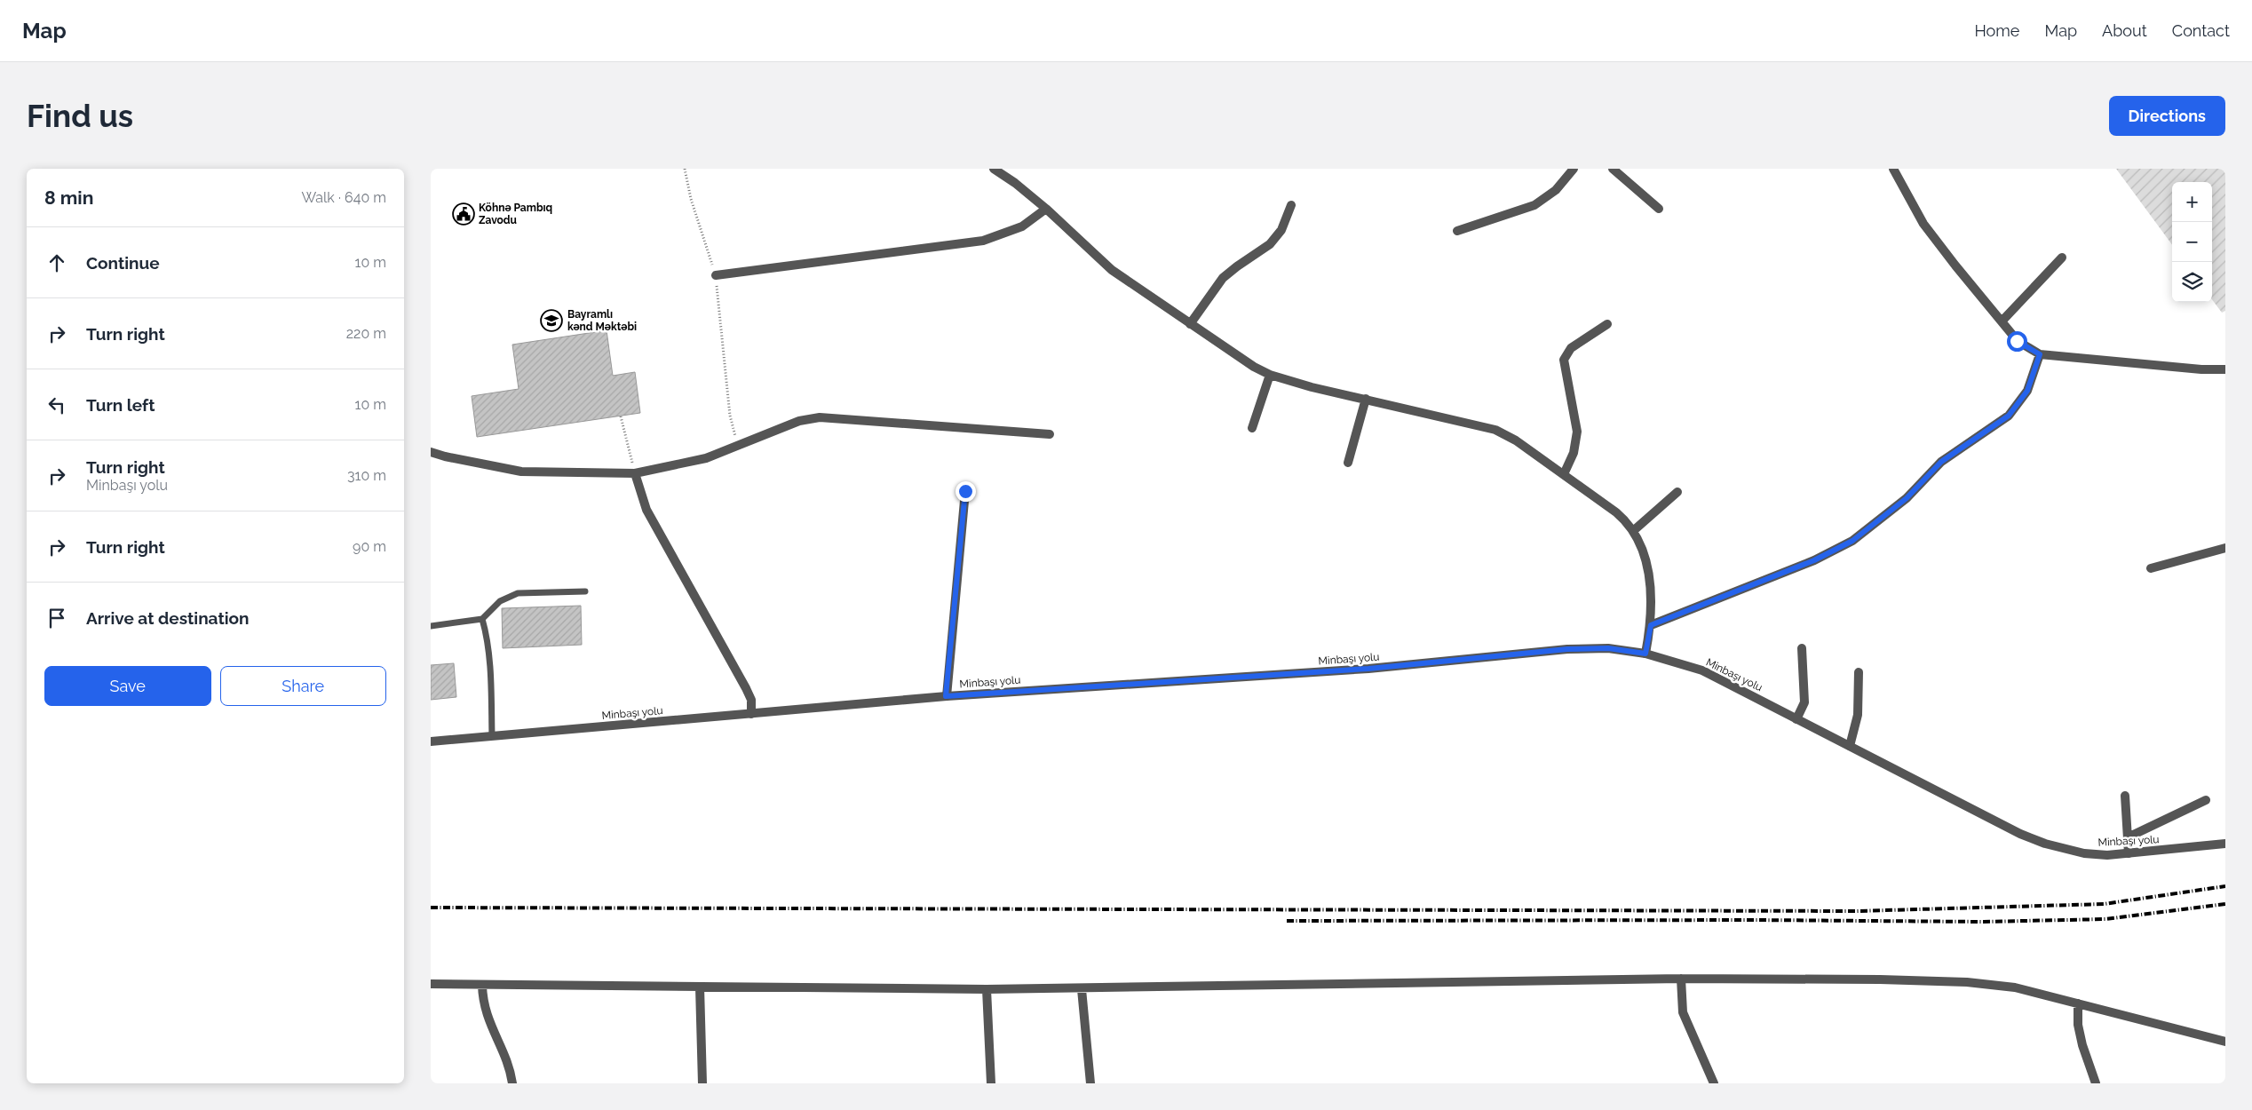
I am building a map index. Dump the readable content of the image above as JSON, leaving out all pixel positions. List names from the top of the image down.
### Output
{
  "streets": {
    "street": ["Minbaşı yolu"]
  },
  "places": {
    "public building": ["Köhnə Pambıq Zavodu"],
    "school or university": ["Bayramlı kənd Məktəbi"]
  },
  "page": {
    "header": "Map",
    "nav": [
      "Home",
      "Map",
      "About",
      "Contact"
    ],
    "buttons": [
      "Directions",
      ["Save", "Share"]
    ],
    "title": "Find us",
    "heading": ["8 min", "Walk · 640 m"],
    "map_buttons": ["+", "−"],
    "list": [
      ["Continue", "10 m"],
      ["Turn right", "220 m"],
      ["Turn left", "10 m"],
      ["Turn right", "Minbaşı yolu", "310 m"],
      ["Turn right", "90 m"],
      "Arrive at destination"
    ]
  }
}
